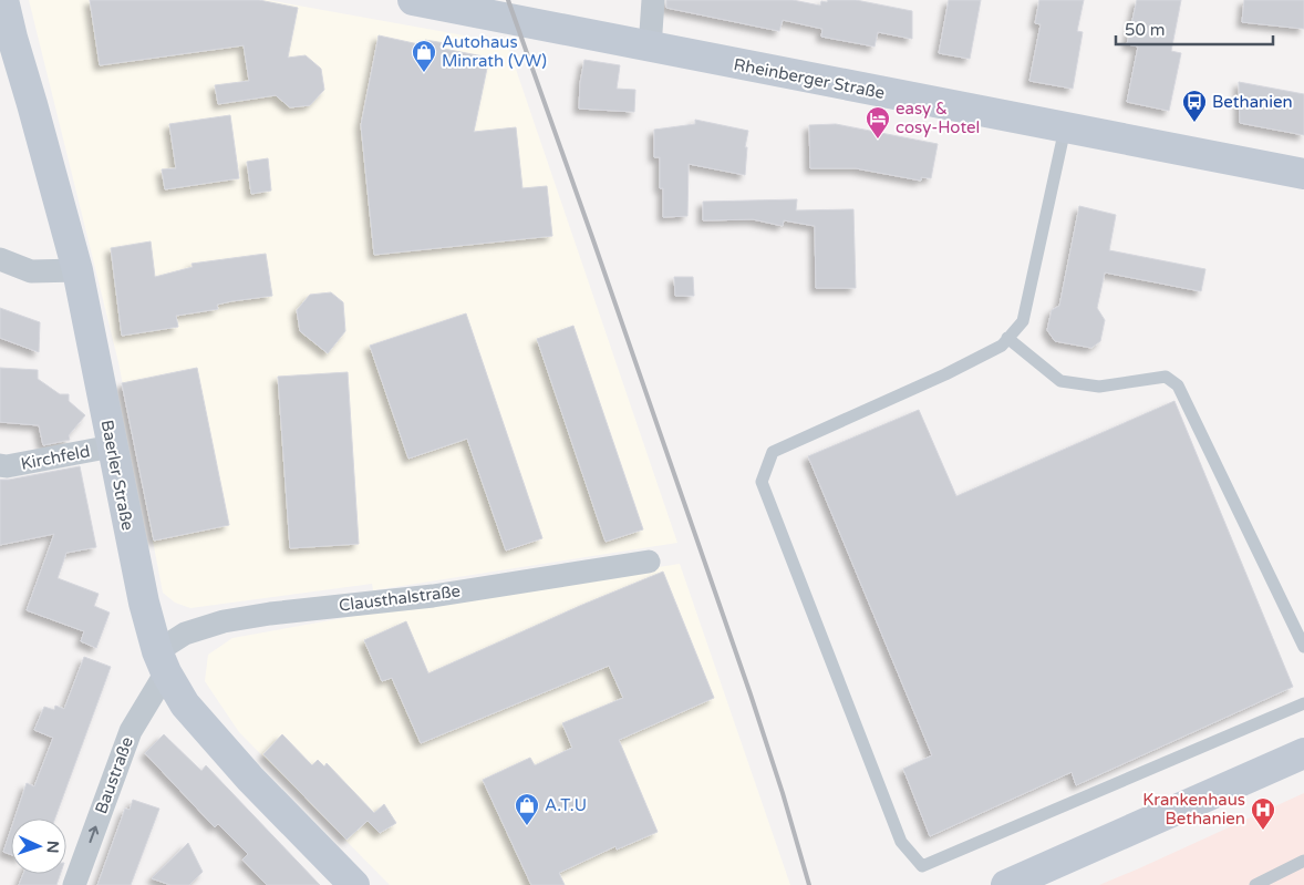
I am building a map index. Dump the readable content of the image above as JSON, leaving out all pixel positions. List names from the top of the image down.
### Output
{
  "streets": {
    "main road": ["Rheinberger Straße", "Baerler Straße"],
    "street": ["Kirchfeld", "Clausthalstraße", "Baustraße"]
  },
  "crossings": [
    ["Kirchfeld", "Baerler Straße"],
    ["Baerler Straße", "Clausthalstraße"],
    ["Baerler Straße", "Baustraße"],
    ["Clausthalstraße", "Baustraße"]
  ],
  "one_way": ["Baustraße"],
  "places": {
    "shop": ["Autohaus Minrath (VW)", "A.T.U"],
    "bus stop": ["Bethanien"],
    "hotel": ["easy & cosy-Hotel"],
    "hospital": ["Krankenhaus Bethanien"]
  },
  "scale_bar": "50 m",
  "north": "right"
}
